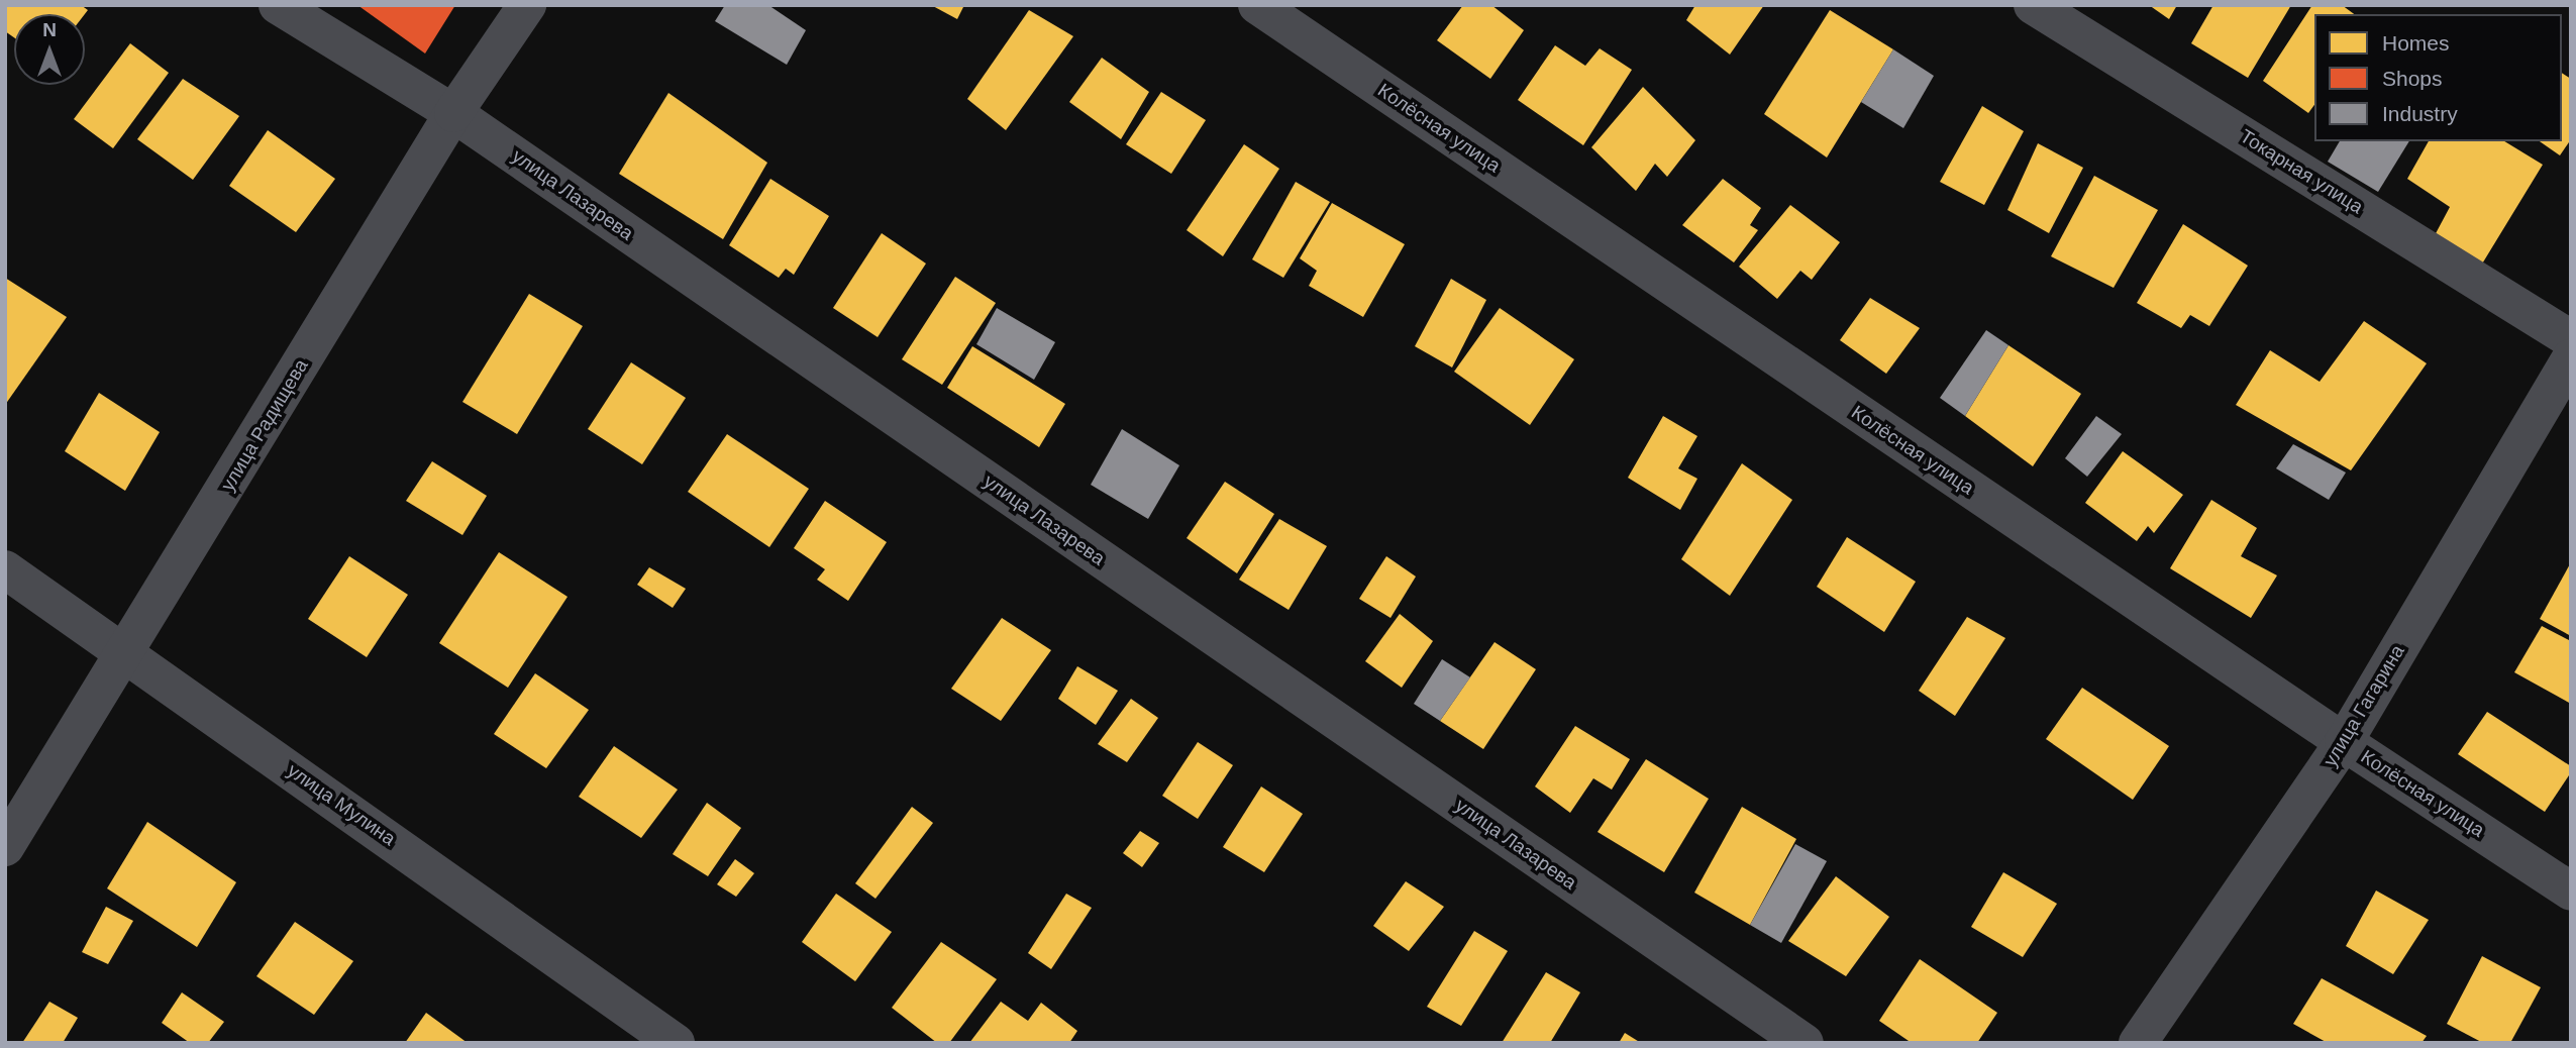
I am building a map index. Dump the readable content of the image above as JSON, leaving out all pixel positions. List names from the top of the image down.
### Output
{
  "streets": {
    "street": [
      "Колёсная улица",
      "Токарная улица",
      "улица Лазарева",
      "улица Радищева",
      "улица Гагарина",
      "улица Мулина"
    ]
  },
  "crossings": [
    ["Колёсная улица", "улица Гагарина"],
    ["улица Лазарева", "улица Радищева"],
    ["улица Радищева", "улица Мулина"]
  ],
  "legend": ["Homes", "Shops", "Industry"],
  "north": "top"
}
